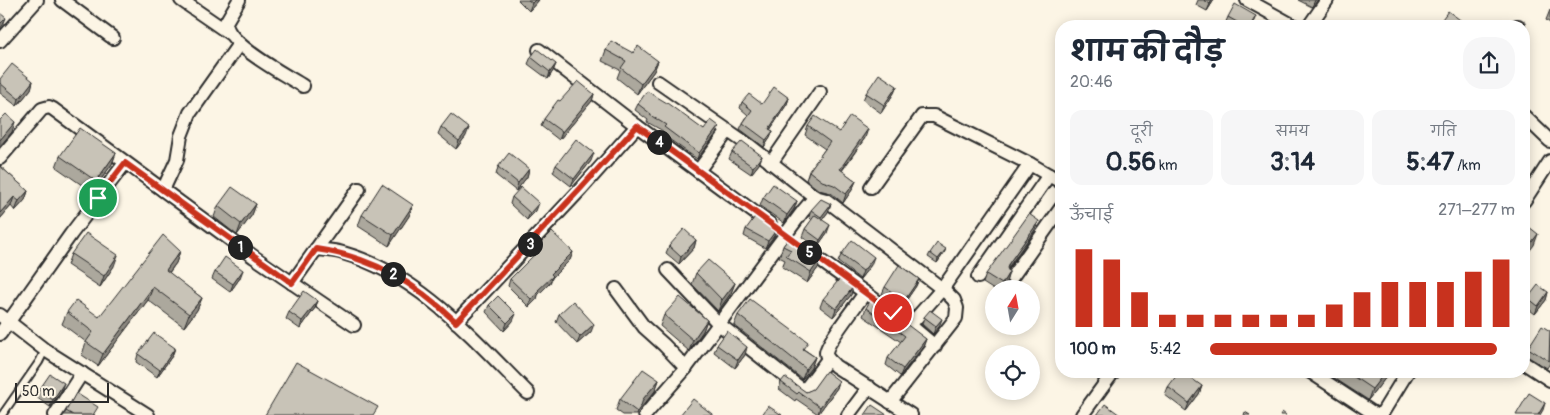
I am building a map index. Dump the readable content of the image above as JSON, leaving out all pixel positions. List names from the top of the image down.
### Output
{
  "scale_bar": "50 m",
  "north": "top",
  "page": {
    "heading": ["शाम की दौड़", "20:46"],
    "stats": [
      ["दूरी", "0.56 km"],
      ["समय", "3:14"],
      ["गति", "5:47 /km"]
    ],
    "pins": [
      "4",
      "3",
      "1",
      "5",
      "2"
    ],
    "chart": ["ऊँचाई", "271–277 m"],
    "list": [
      {
        "name": "100 m",
        "note": "5:42"
      }
    ],
    "scale": "50 m"
  }
}
